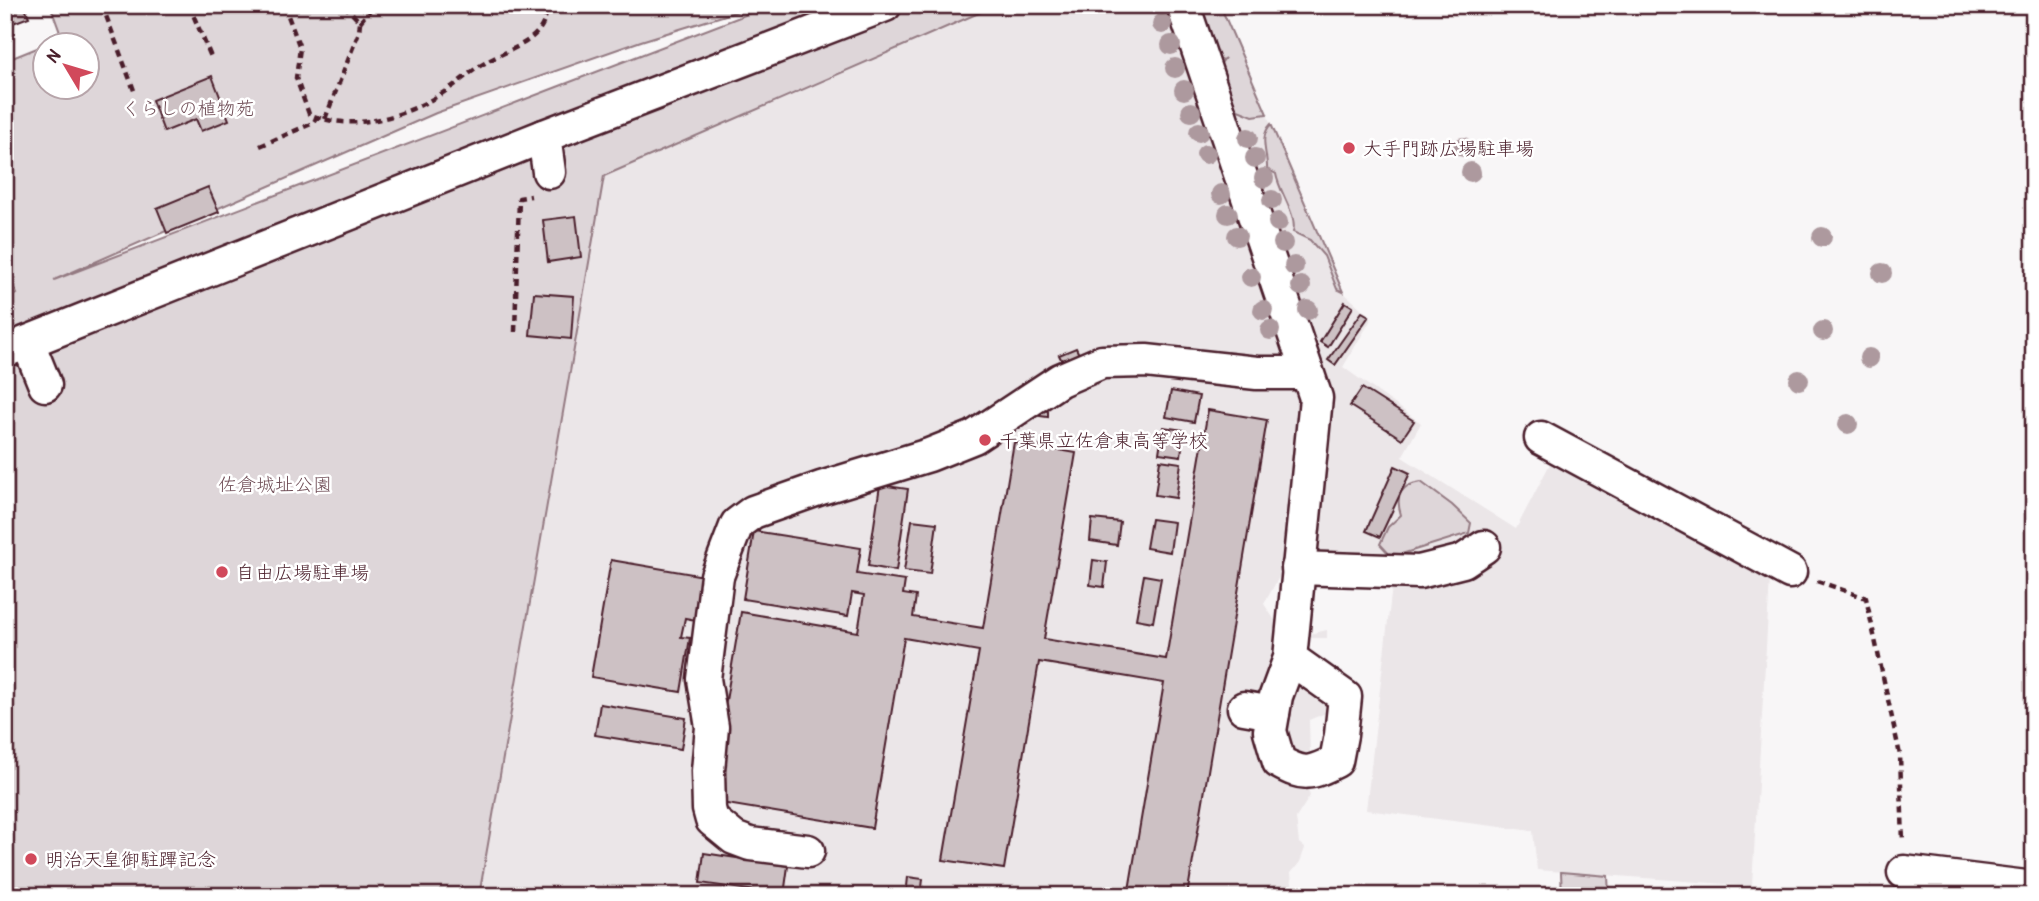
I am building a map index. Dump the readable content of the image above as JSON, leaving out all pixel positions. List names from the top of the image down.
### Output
{
  "parks": ["くらしの植物苑", "佐倉城址公園"],
  "places": [
    "大手門跡広場駐車場",
    "千葉県立佐倉東高等学校",
    "自由広場駐車場",
    "明治天皇御駐蹕記念"
  ],
  "north": "top left"
}
